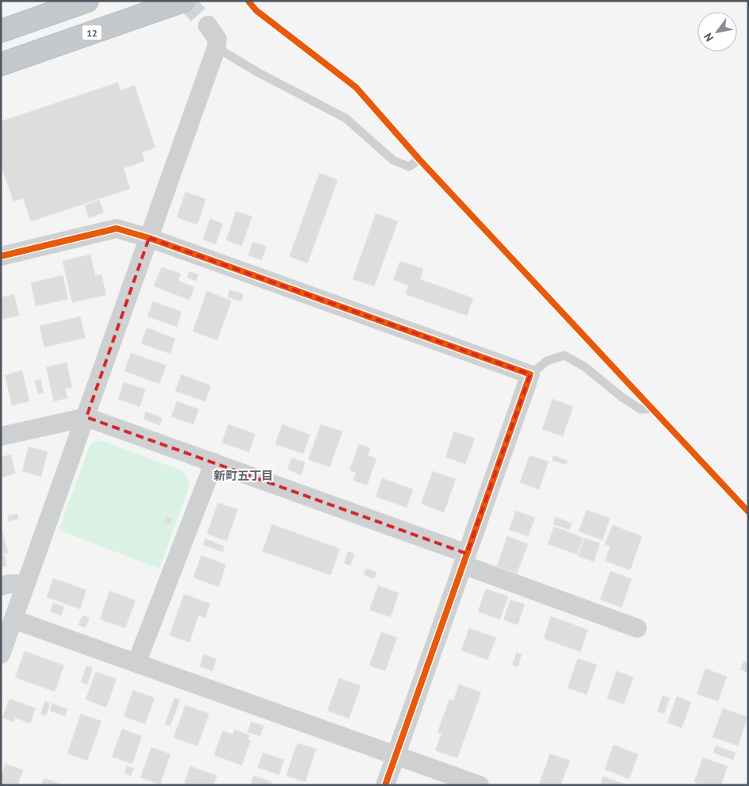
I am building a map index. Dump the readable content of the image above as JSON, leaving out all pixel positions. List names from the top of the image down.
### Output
{
  "streets": {
    "highway": ["12"]
  },
  "districts": ["新町五丁目"],
  "north": "bottom left"
}
